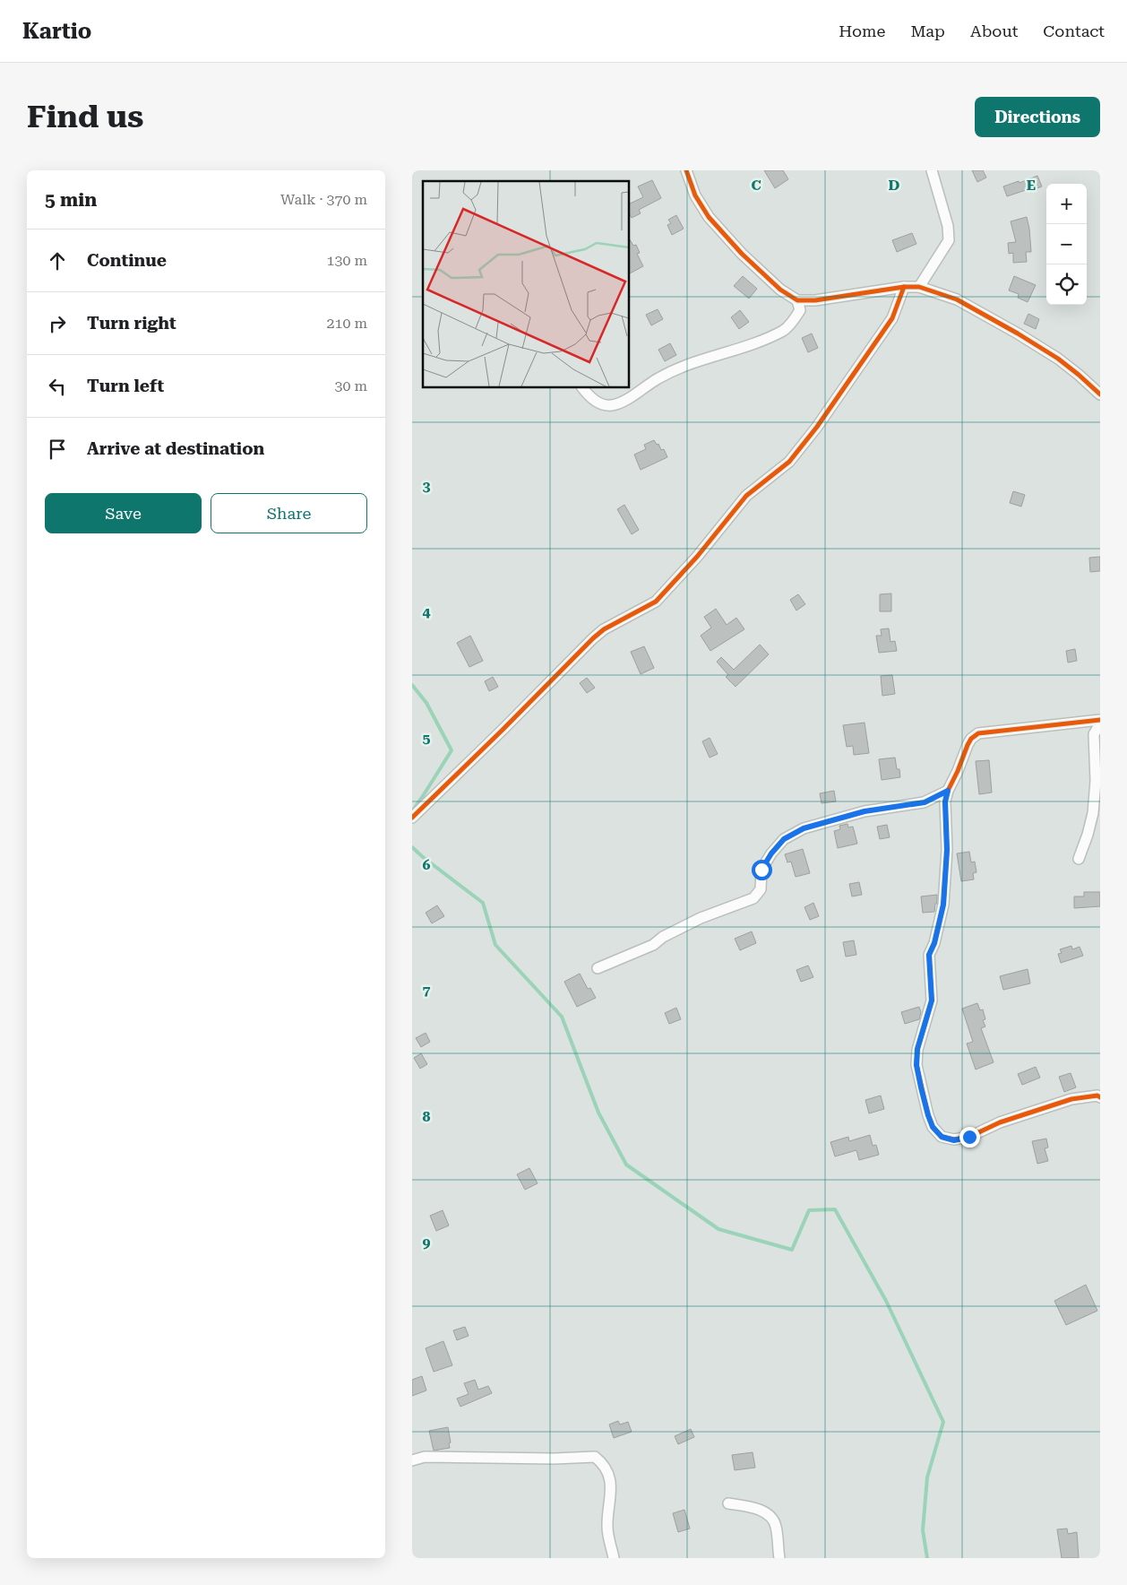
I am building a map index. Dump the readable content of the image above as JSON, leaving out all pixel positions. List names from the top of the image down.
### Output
{
  "page": {
    "header": "Kartio",
    "nav": [
      "Home",
      "Map",
      "About",
      "Contact"
    ],
    "buttons": [
      "Directions",
      ["Save", "Share"]
    ],
    "title": "Find us",
    "heading": ["5 min", "Walk · 370 m"],
    "map_buttons": ["+", "−"],
    "list": [
      ["Continue", "130 m"],
      ["Turn right", "210 m"],
      ["Turn left", "30 m"],
      "Arrive at destination"
    ]
  },
  "grid": {
    "columns": ["C", "D", "E"],
    "rows": [
      "3",
      "4",
      "5",
      "6",
      "7",
      "8",
      "9"
    ]
  }
}
